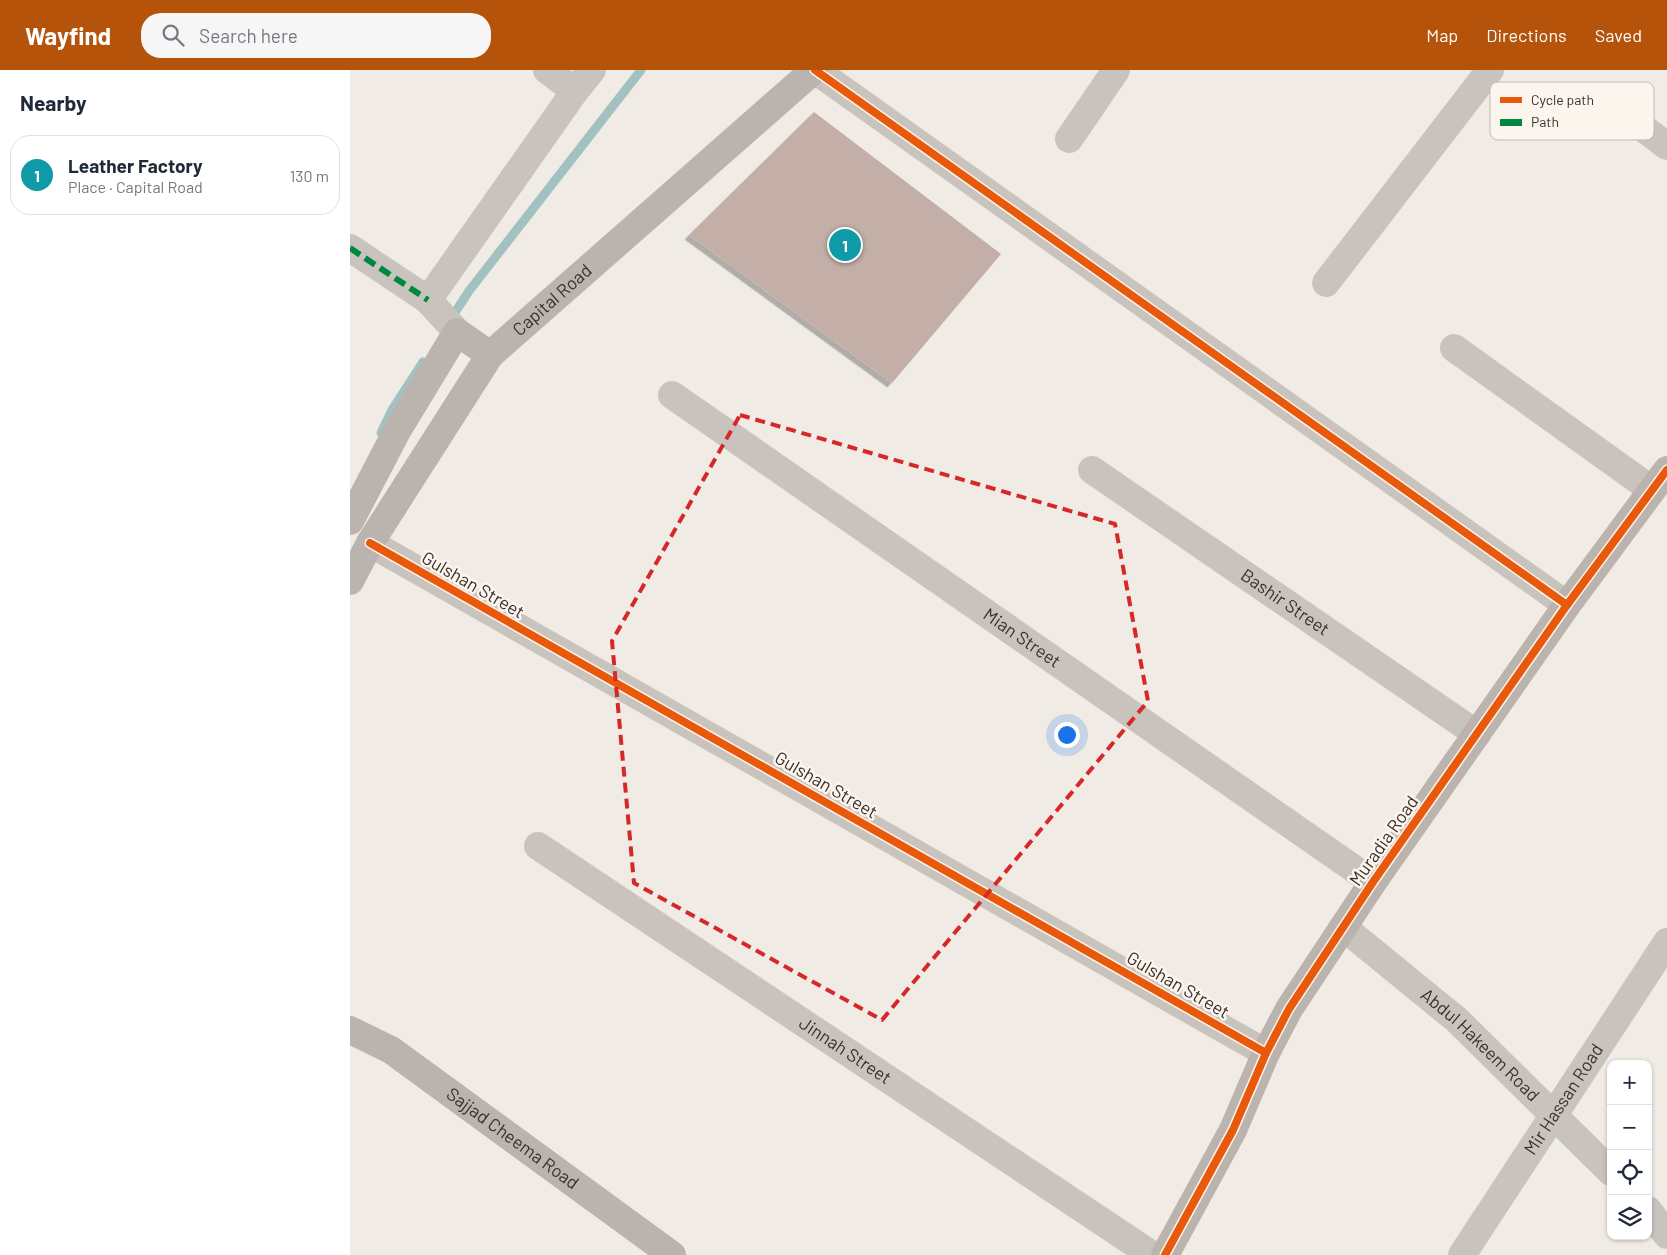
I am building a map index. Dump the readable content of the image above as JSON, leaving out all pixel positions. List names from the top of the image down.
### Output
{
  "streets": {
    "street": [
      "Capital Road",
      "Gulshan Street",
      "Bashir Street",
      "Mian Street",
      "Muradia Road",
      "Abdul Hakeem Road",
      "Jinnah Street",
      "Mir Hassan Road",
      "Sajjad Cheema Road"
    ]
  },
  "crossings": [
    ["Capital Road", "Gulshan Street"],
    ["Gulshan Street", "Muradia Road"],
    ["Bashir Street", "Muradia Road"],
    ["Mian Street", "Muradia Road"],
    ["Muradia Road", "Abdul Hakeem Road"],
    ["Abdul Hakeem Road", "Mir Hassan Road"]
  ],
  "legend": ["Cycle path", "Path"],
  "page": {
    "header": "Wayfind",
    "search": "Search here",
    "nav": ["Map", "Directions", "Saved"],
    "heading": "Nearby",
    "list": [
      {
        "mark": "1",
        "name": "Leather Factory",
        "note": "Place · Capital Road",
        "value": "130 m"
      }
    ],
    "pins": "1",
    "map_buttons": ["+", "−"]
  }
}
